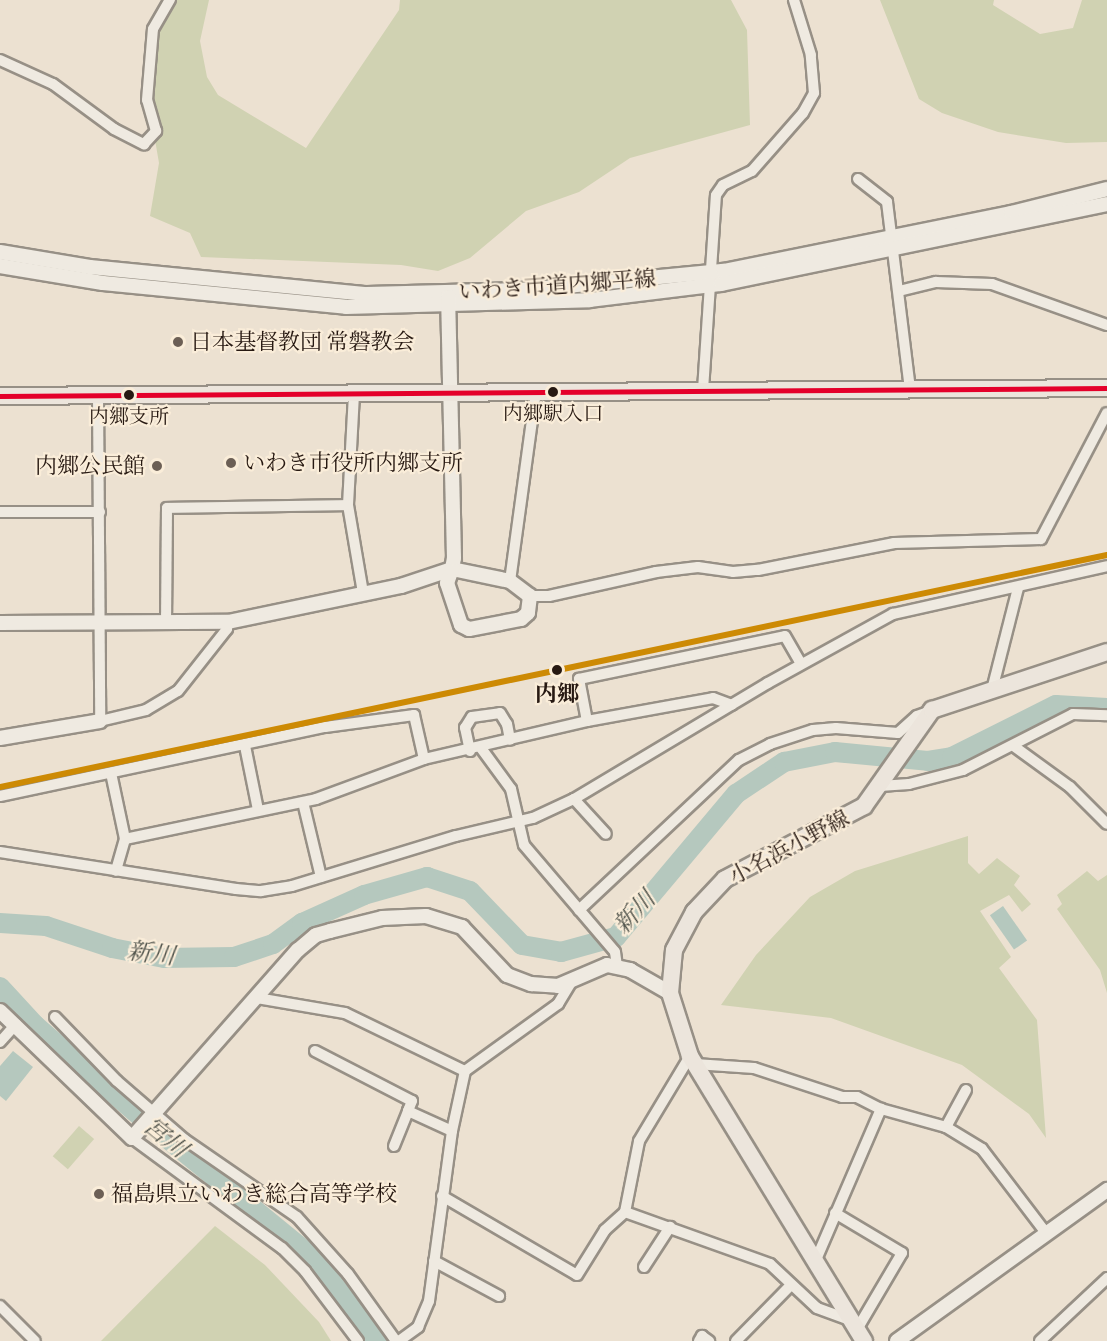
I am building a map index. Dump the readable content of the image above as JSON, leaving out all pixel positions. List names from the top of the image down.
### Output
{
  "streets": {
    "main road": ["小名浜小野線"],
    "street": ["いわき市道内郷平線"]
  },
  "water": ["新川", "宮川"],
  "places": [
    "日本基督教団 常磐教会",
    "内郷駅入口",
    "内郷支所",
    "いわき市役所内郷支所",
    "内郷公民館",
    "内郷",
    "福島県立いわき総合高等学校"
  ]
}
